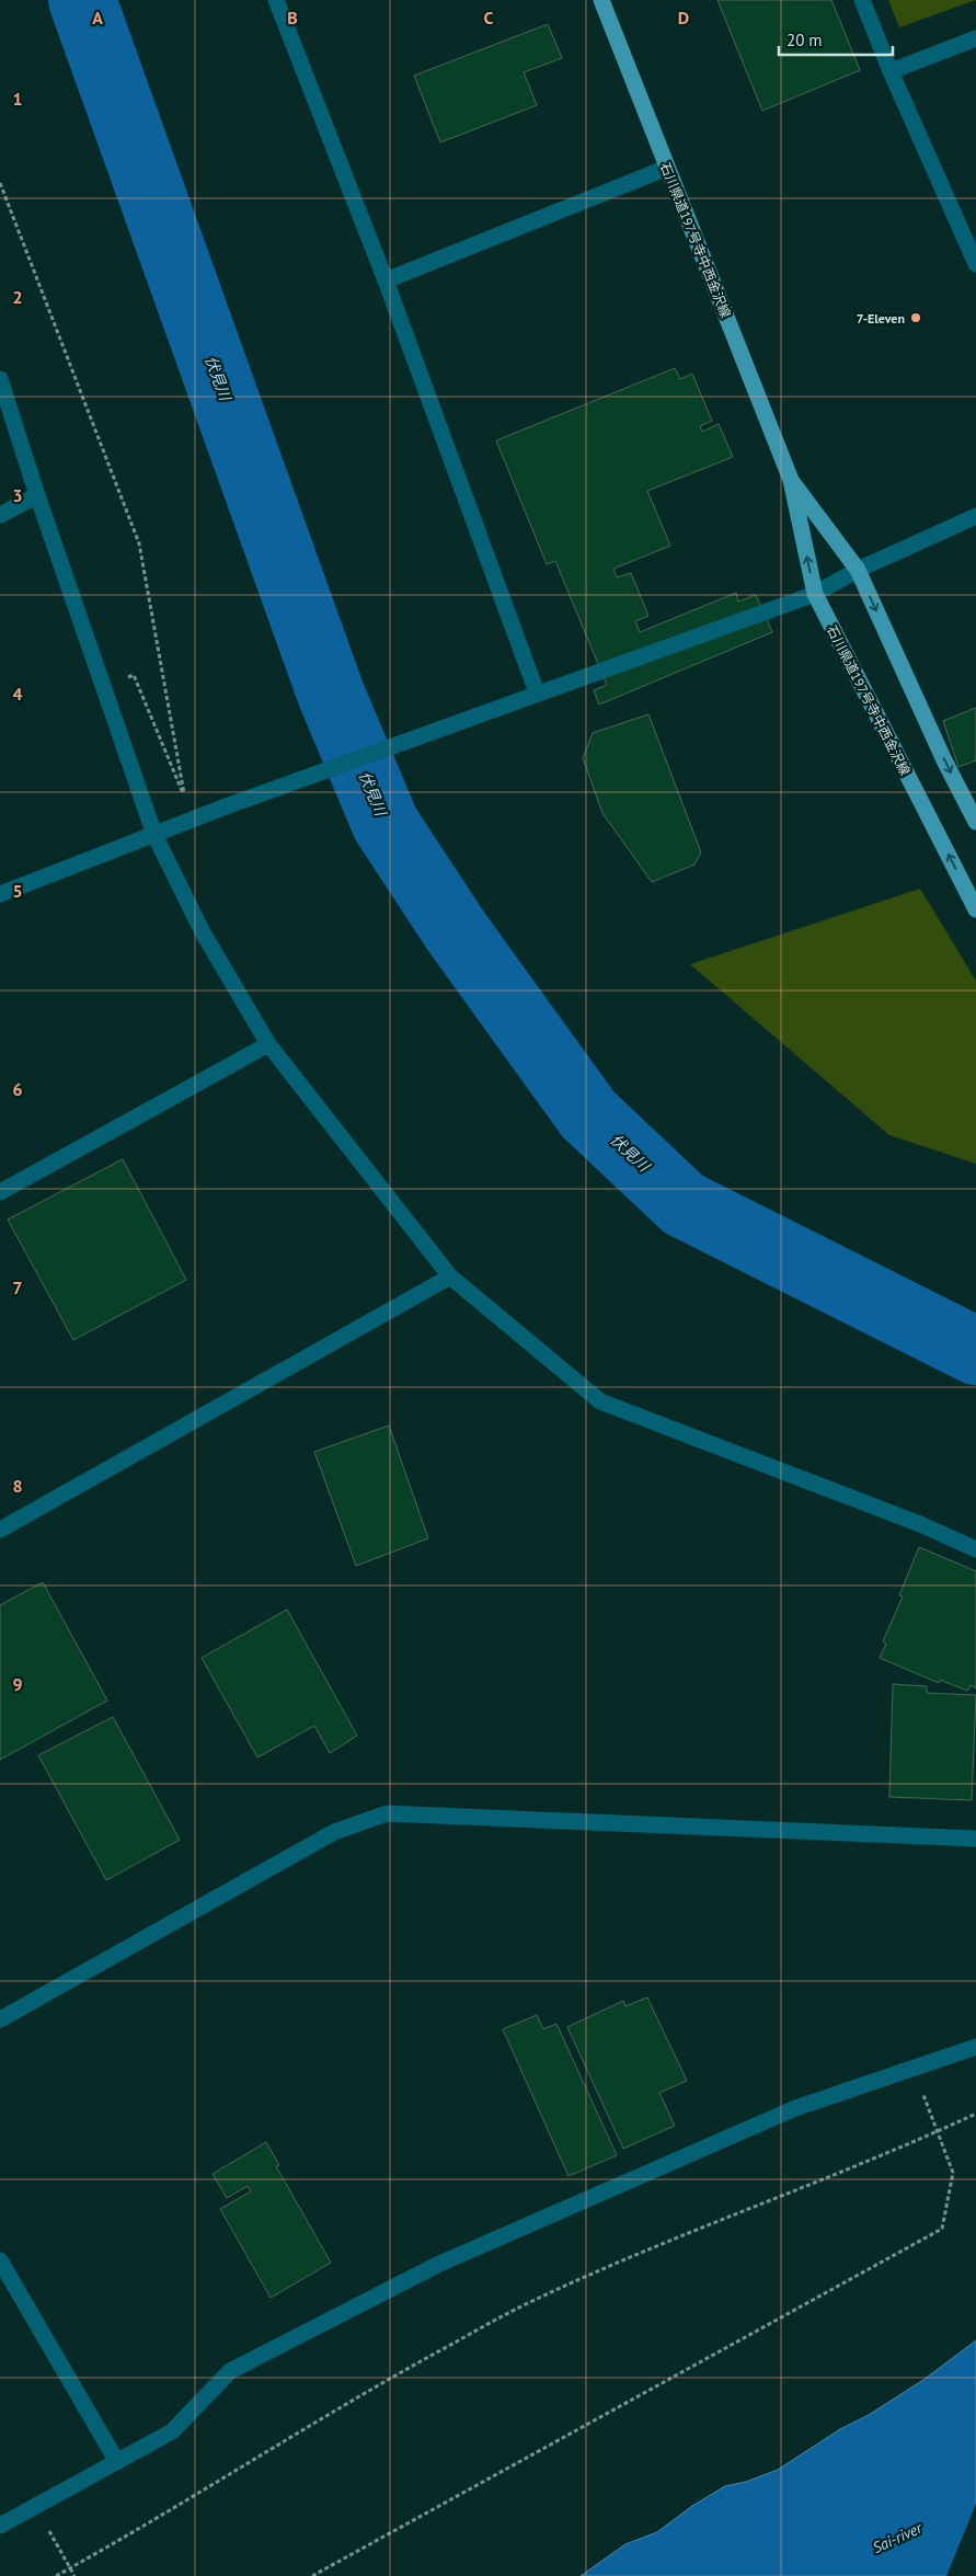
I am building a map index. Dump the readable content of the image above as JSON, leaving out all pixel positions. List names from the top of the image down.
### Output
{
  "streets": {
    "main road": ["石川県道197号寺中西金沢線"]
  },
  "water": ["伏見川", "Sai-river"],
  "places": ["7-Eleven"],
  "scale_bar": "20 m",
  "grid": {
    "columns": [
      "A",
      "B",
      "C",
      "D"
    ],
    "rows": [
      "1",
      "2",
      "3",
      "4",
      "5",
      "6",
      "7",
      "8",
      "9"
    ]
  }
}
